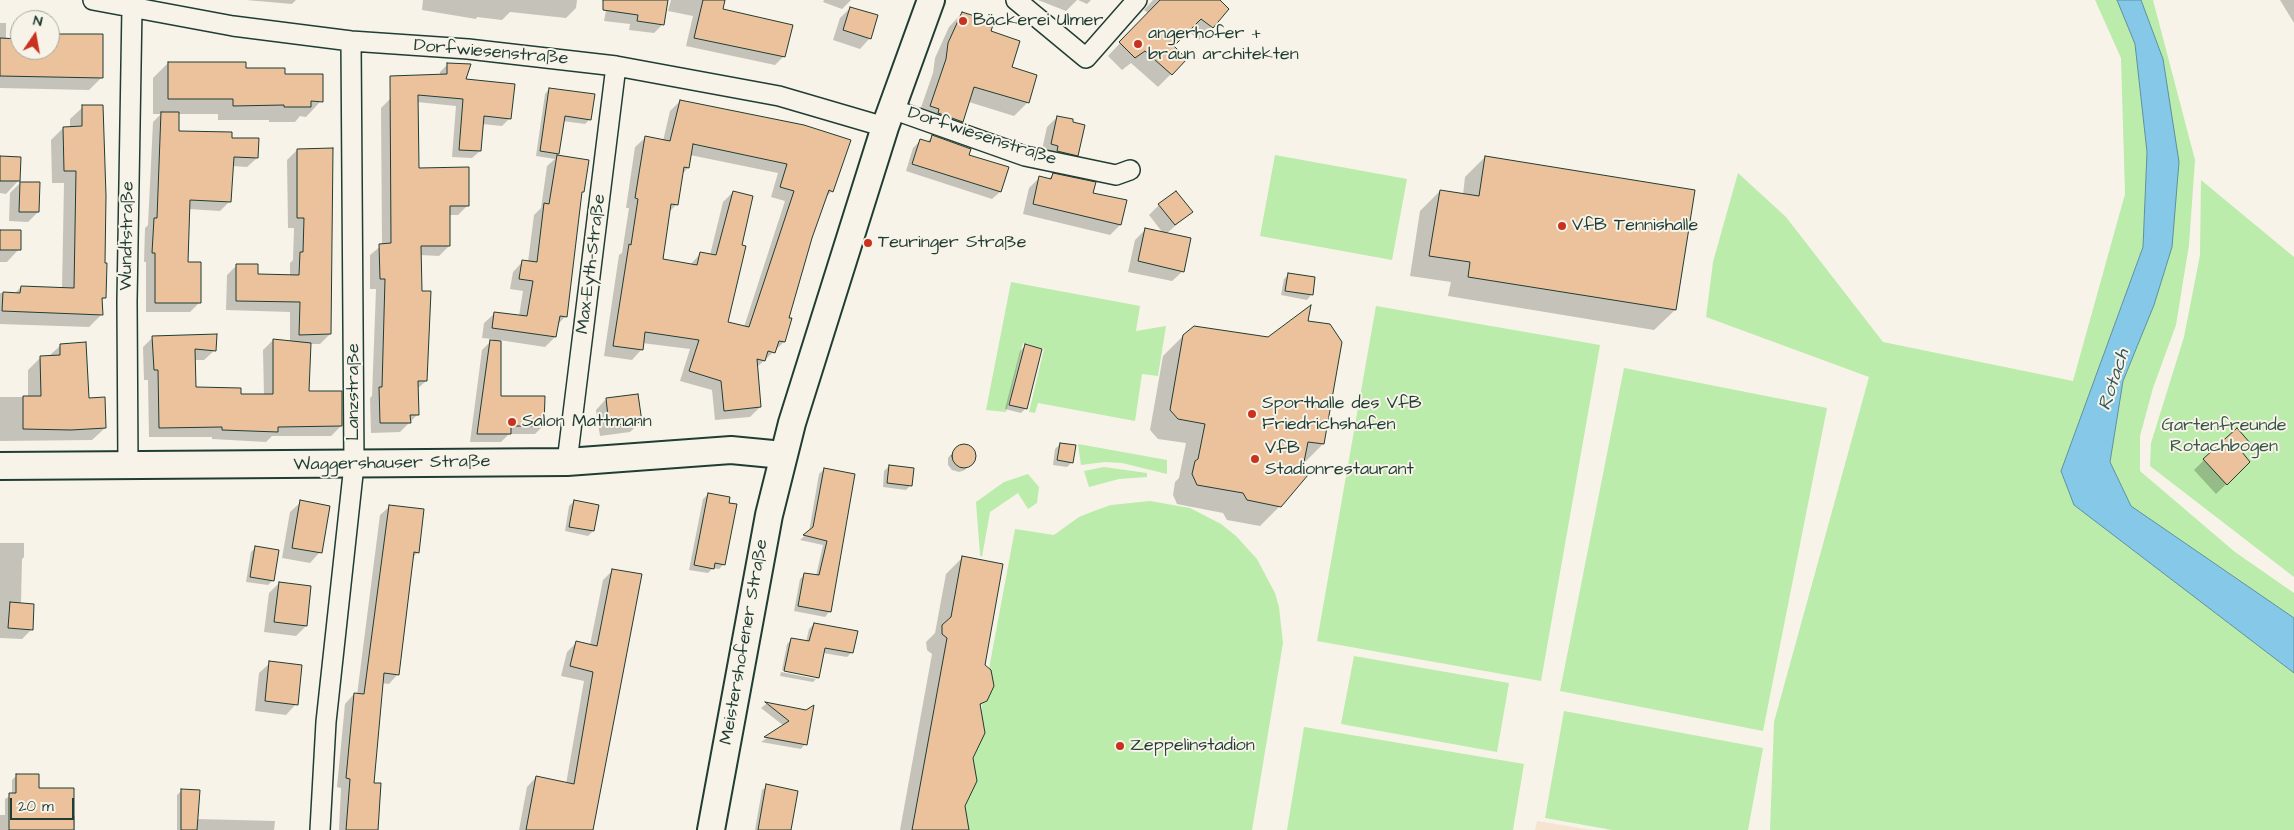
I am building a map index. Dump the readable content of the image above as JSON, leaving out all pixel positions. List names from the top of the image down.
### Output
{
  "streets": {
    "street": [
      "Dorfwiesenstraße",
      "Wundtstraße",
      "Max-Eyth-Straße",
      "Lanzstraße",
      "Waggershauser Straße",
      "Meistershofener Straße"
    ]
  },
  "crossings": [
    ["Dorfwiesenstraße", "Wundtstraße"],
    ["Dorfwiesenstraße", "Max-Eyth-Straße"],
    ["Dorfwiesenstraße", "Lanzstraße"],
    ["Wundtstraße", "Waggershauser Straße"],
    ["Max-Eyth-Straße", "Waggershauser Straße"],
    ["Lanzstraße", "Waggershauser Straße"],
    ["Waggershauser Straße", "Meistershofener Straße"]
  ],
  "water": ["Rotach"],
  "parks": ["Gartenfreunde Rotachbogen"],
  "places": [
    "Bäckerei Ulmer",
    "angerhofer + braun architekten",
    "VfB Tennishalle",
    "Teuringer Straße",
    "Sporthalle des VfB Friedrichshafen",
    "Salon Mattmann",
    "VfB Stadionrestaurant",
    "Zeppelinstadion"
  ],
  "scale_bar": "20 m",
  "north": "top"
}
